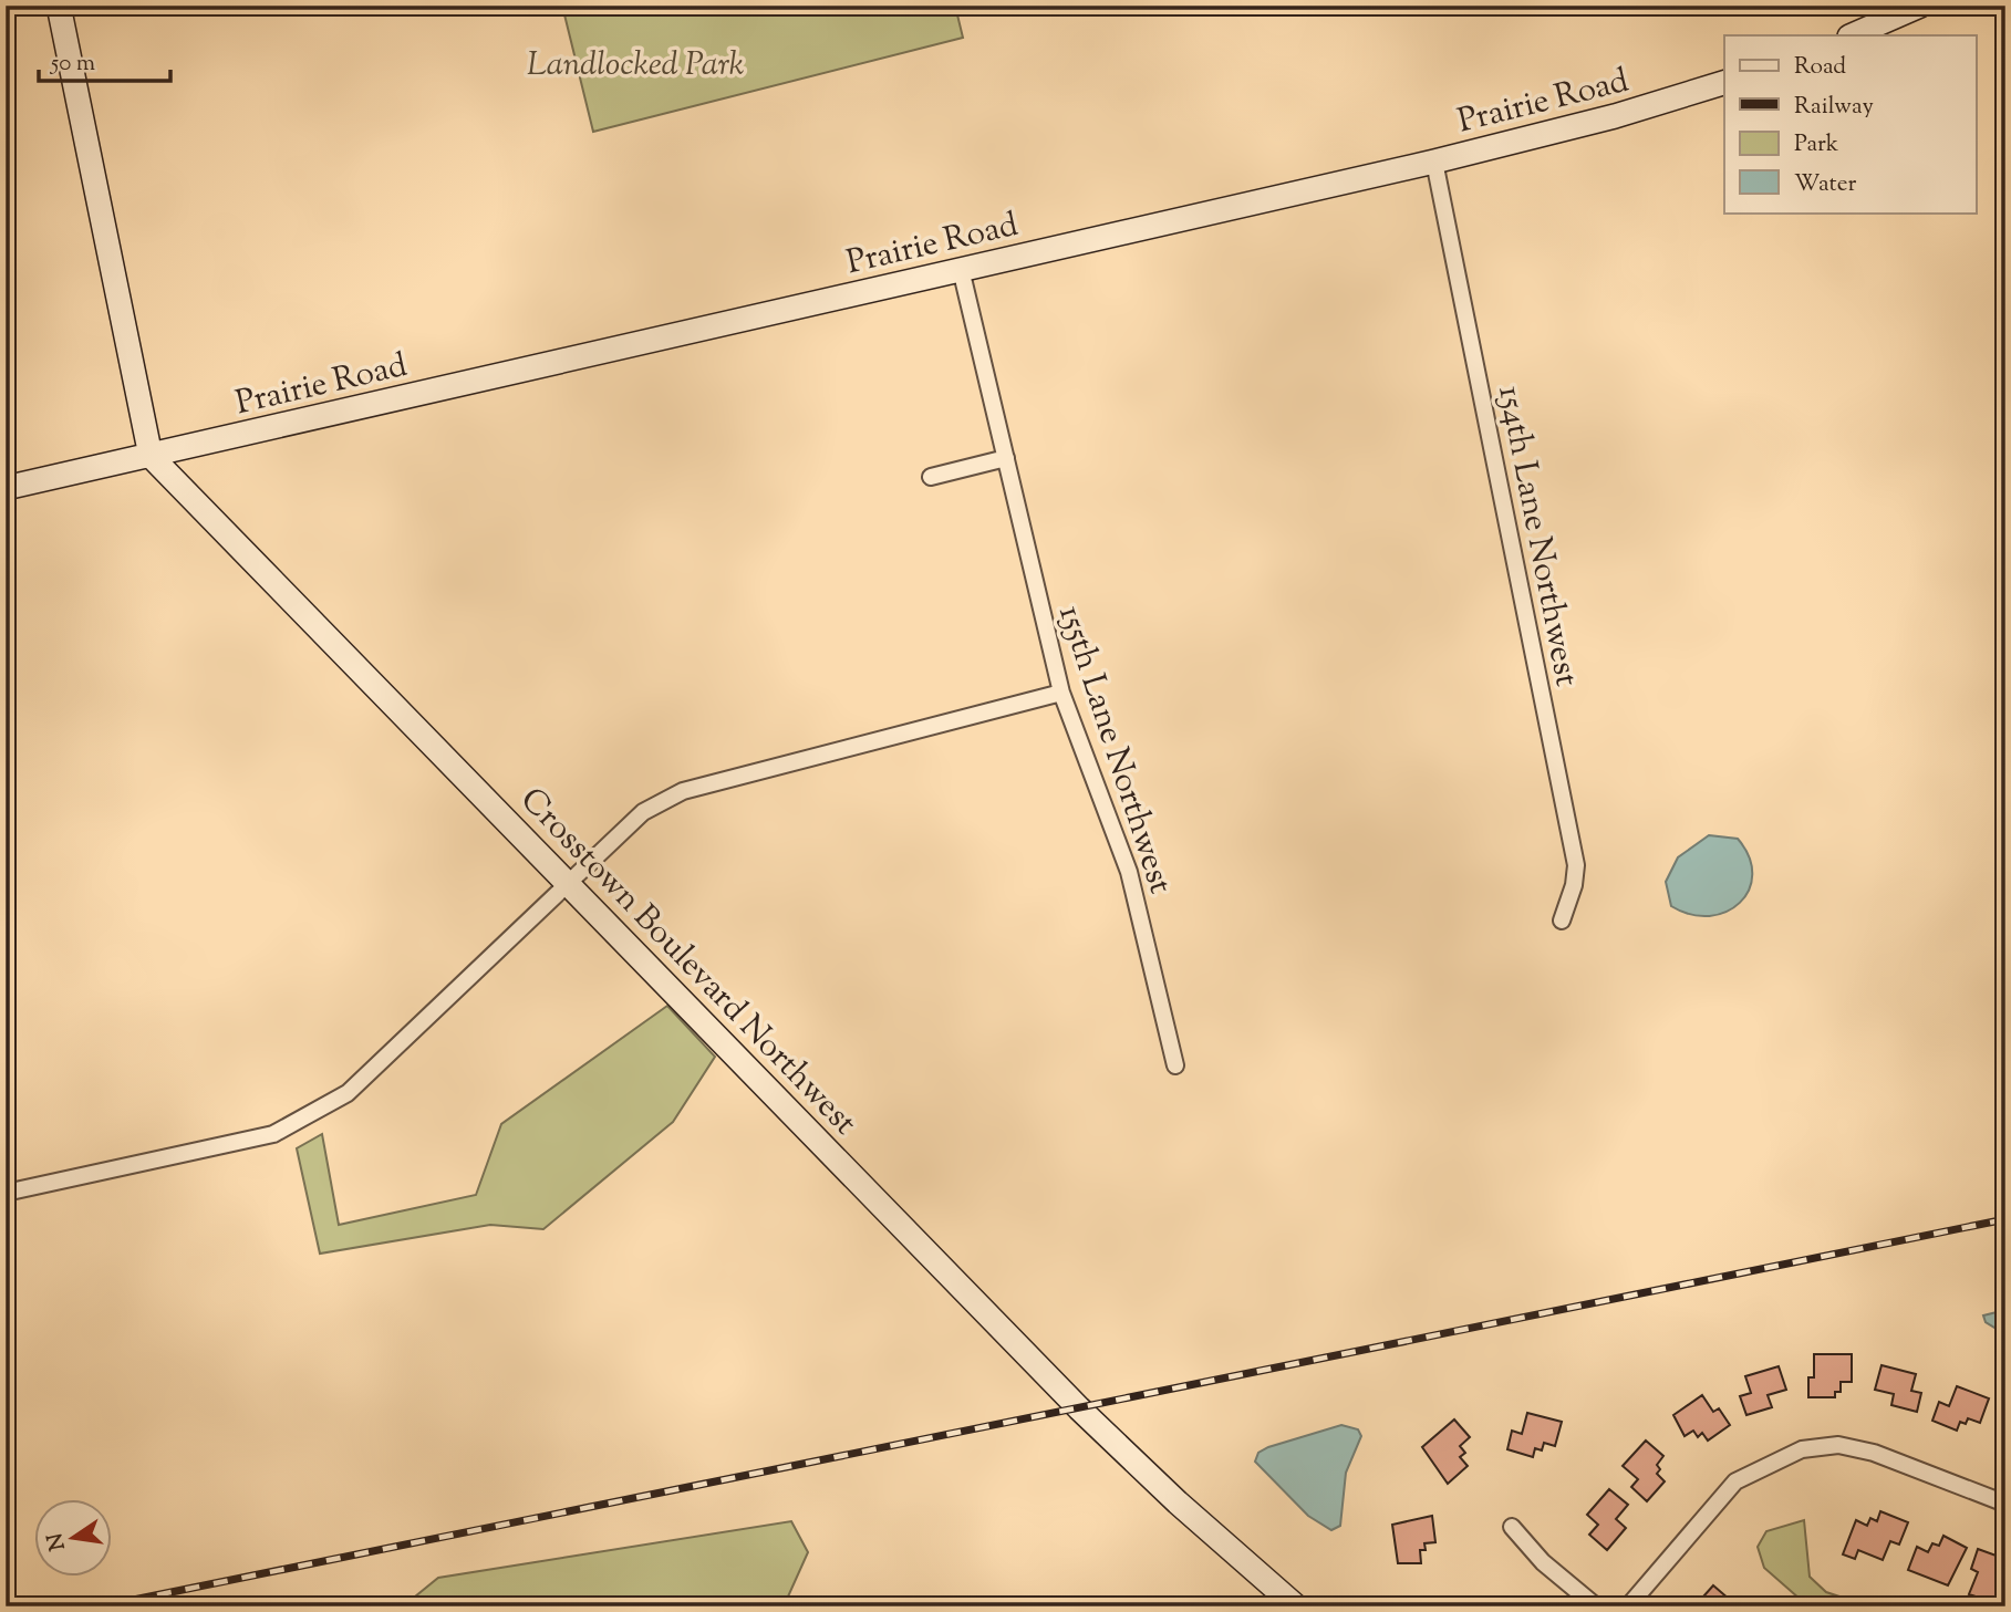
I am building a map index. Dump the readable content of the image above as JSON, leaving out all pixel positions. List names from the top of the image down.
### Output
{
  "streets": {
    "street": [
      "Prairie Road",
      "154th Lane Northwest",
      "155th Lane Northwest",
      "Crosstown Boulevard Northwest"
    ]
  },
  "crossings": [
    ["Prairie Road", "154th Lane Northwest"],
    ["Prairie Road", "155th Lane Northwest"],
    ["Prairie Road", "Crosstown Boulevard Northwest"]
  ],
  "parks": ["Landlocked Park"],
  "legend": [
    "Road",
    "Railway",
    "Park",
    "Water"
  ],
  "scale_bar": "50 m",
  "north": "left"
}
